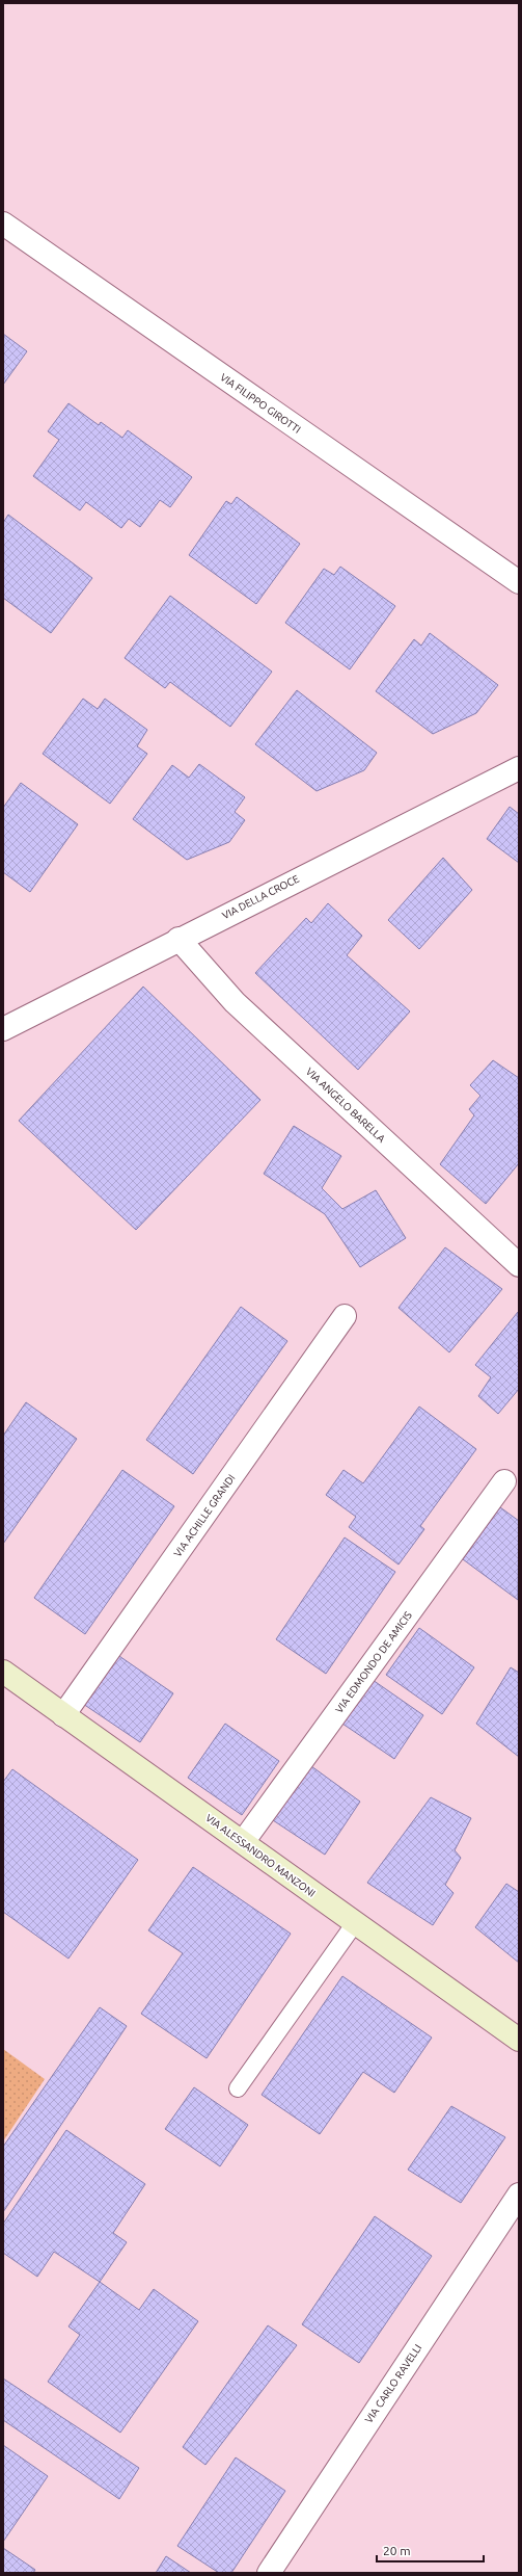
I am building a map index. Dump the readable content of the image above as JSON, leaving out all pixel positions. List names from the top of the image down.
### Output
{
  "streets": {
    "street": [
      "VIA FILIPPO GIROTTI",
      "VIA DELLA CROCE",
      "VIA ANGELO BARELLA",
      "VIA ACHILLE GRANDI",
      "VIA EDMONDO DE AMICIS",
      "VIA ALESSANDRO MANZONI",
      "VIA CARLO RAVELLI"
    ]
  },
  "crossings": [
    ["VIA DELLA CROCE", "VIA ANGELO BARELLA"],
    ["VIA ACHILLE GRANDI", "VIA ALESSANDRO MANZONI"],
    ["VIA EDMONDO DE AMICIS", "VIA ALESSANDRO MANZONI"]
  ],
  "scale_bar": "20 m"
}
